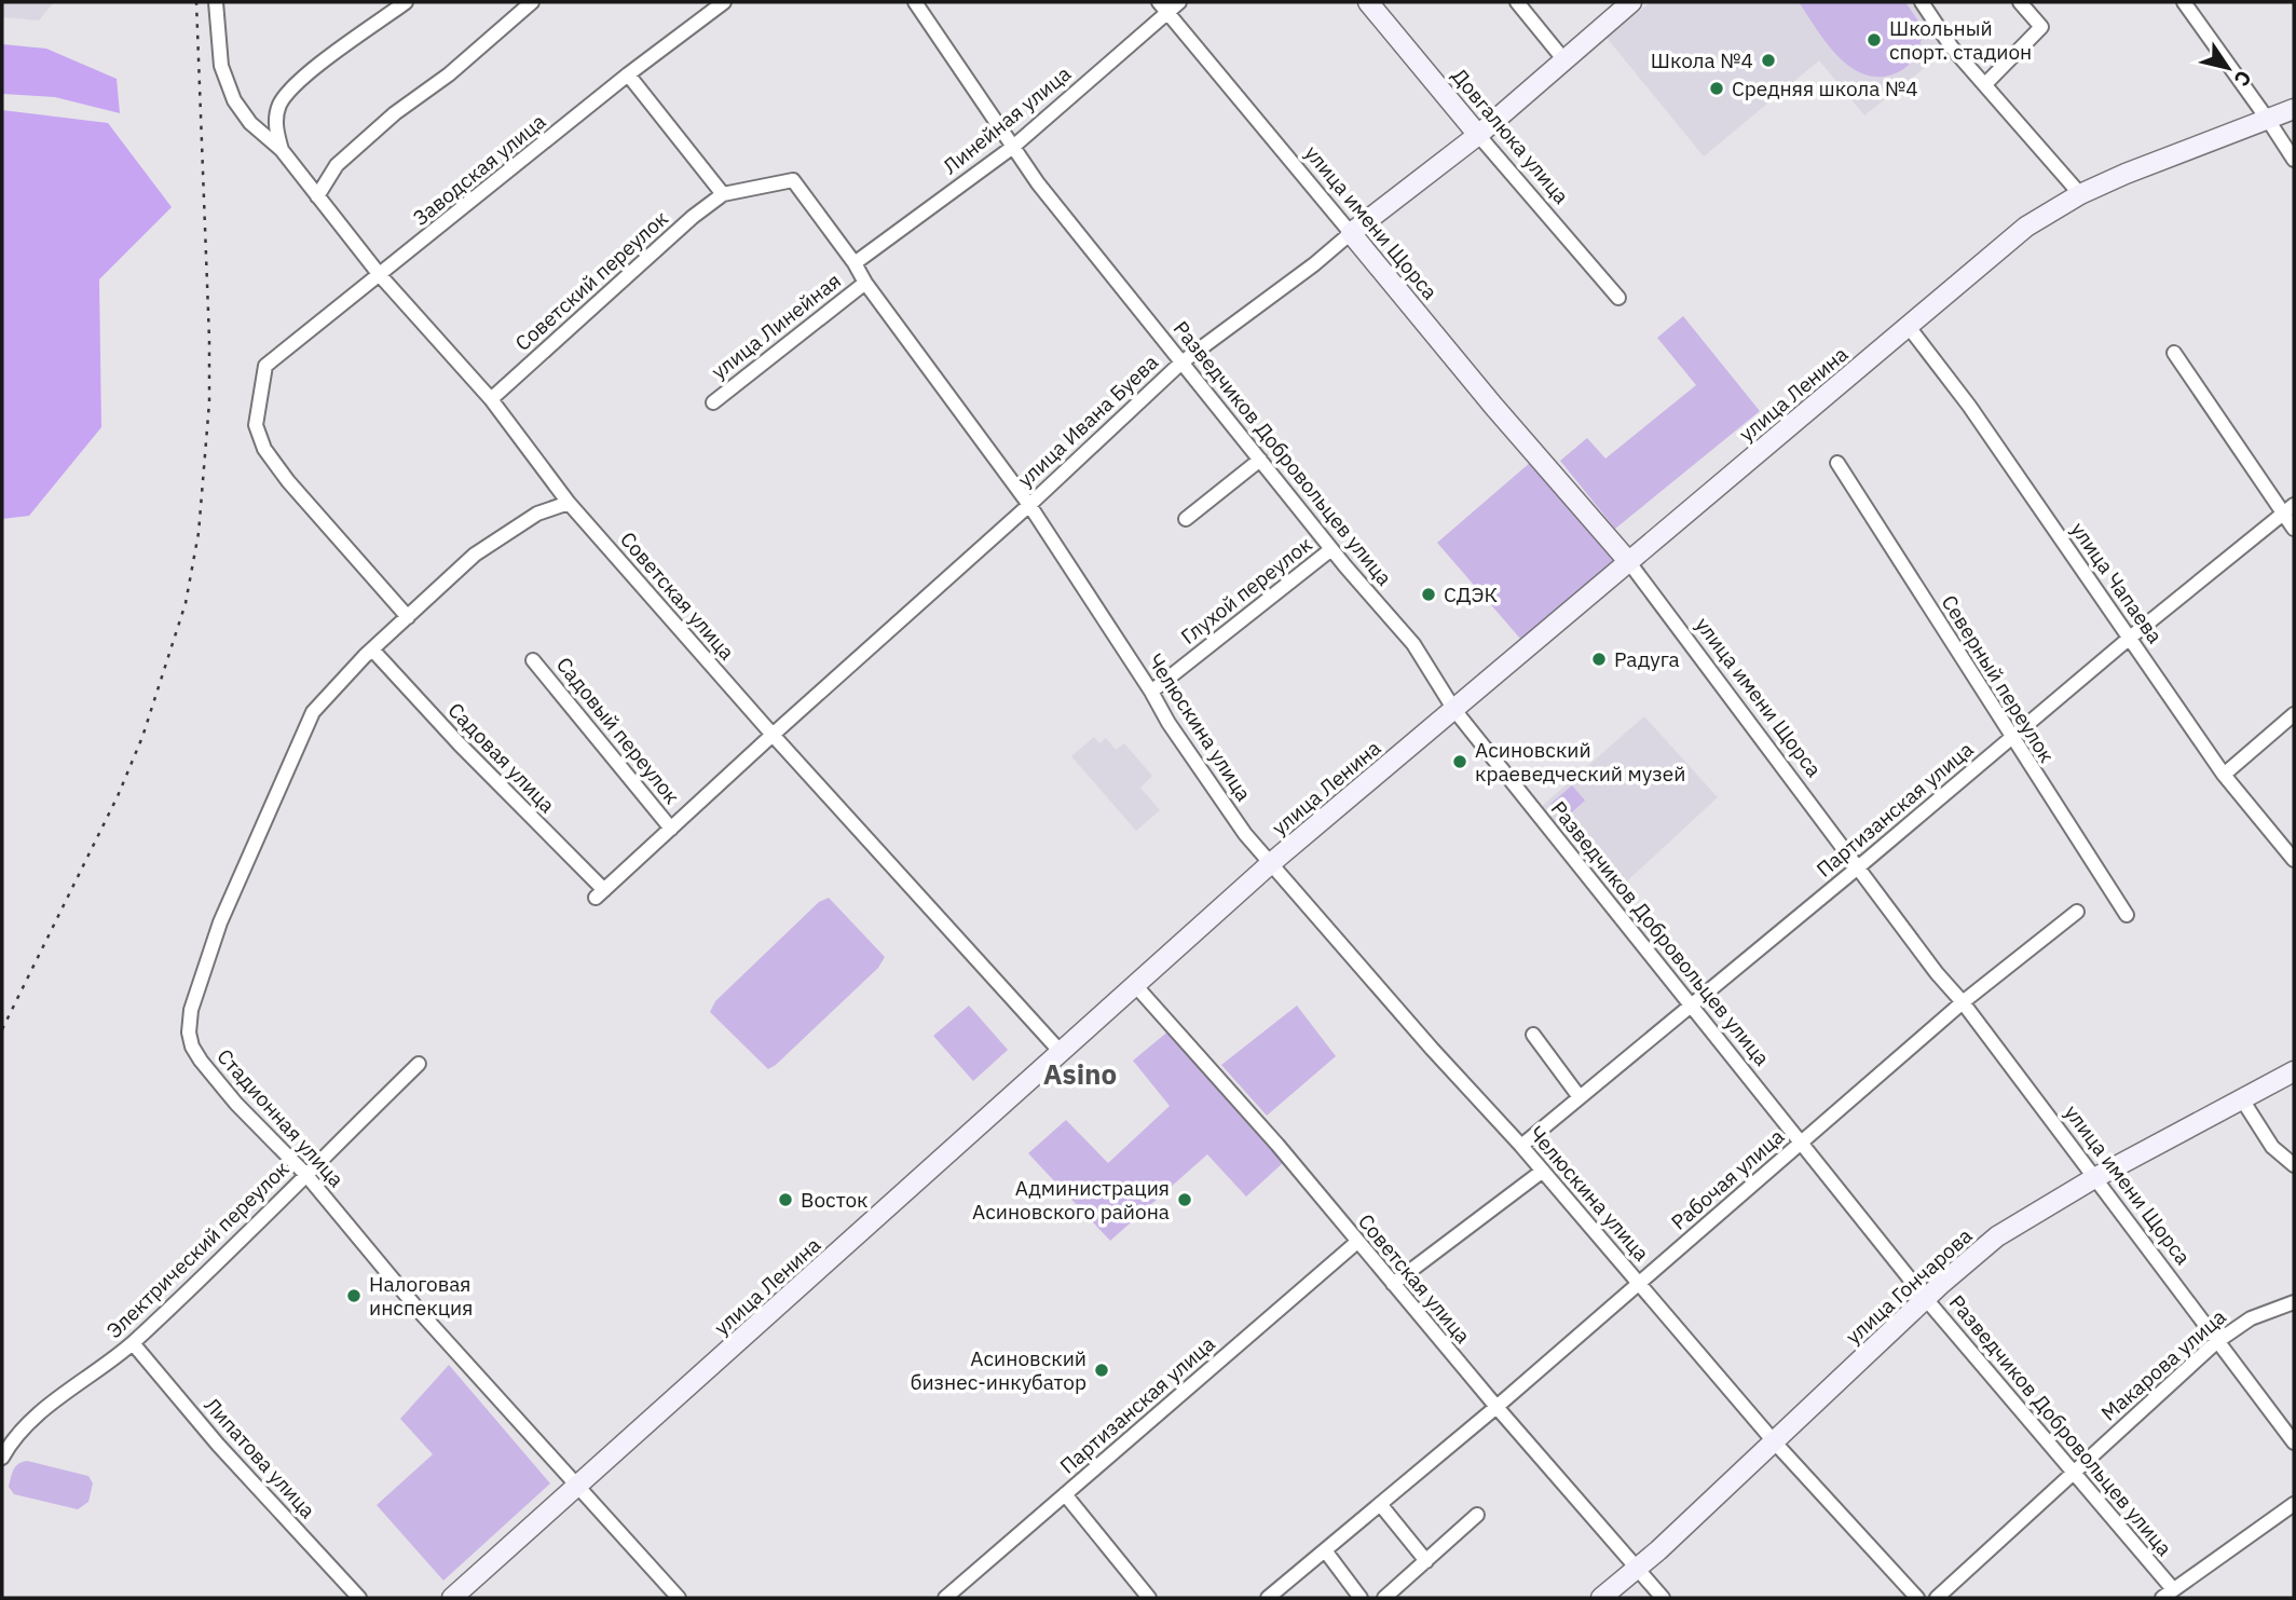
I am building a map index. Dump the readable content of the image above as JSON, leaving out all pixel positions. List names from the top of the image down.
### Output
{
  "streets": {
    "main road": [
      "Довгалюка улица",
      "улица имени Щорса",
      "улица Ленина",
      "улица Ивана Буева",
      "улица Гончарова"
    ],
    "street": [
      "Линейная улица",
      "Заводская улица",
      "Советский переулок",
      "улица Линейная",
      "Разведчиков Добровольцев улица",
      "улица Чапаева",
      "Глухой переулок",
      "Советская улица",
      "Северный переулок",
      "Челюскина улица",
      "Садовый переулок",
      "Садовая улица",
      "Партизанская улица",
      "Стадионная улица",
      "Рабочая улица",
      "Электрический переулок",
      "Макарова улица",
      "Липатова улица"
    ]
  },
  "crossings": [
    ["Линейная улица", "улица имени Щорса"],
    ["Линейная улица", "Разведчиков Добровольцев улица"],
    ["Линейная улица", "Челюскина улица"],
    ["Довгалюка улица", "улица Ивана Буева"],
    ["Заводская улица", "Советская улица"],
    ["Заводская улица", "Стадионная улица"],
    ["улица имени Щорса", "улица Ленина"],
    ["улица имени Щорса", "улица Ивана Буева"],
    ["улица имени Щорса", "Партизанская улица"],
    ["улица имени Щорса", "Рабочая улица"],
    ["улица имени Щорса", "улица Гончарова"],
    ["улица имени Щорса", "Макарова улица"],
    ["Советский переулок", "Советская улица"],
    ["Советский переулок", "Челюскина улица"],
    ["улица Линейная", "Челюскина улица"],
    ["улица Ленина", "Разведчиков Добровольцев улица"],
    ["улица Ленина", "улица Чапаева"],
    ["улица Ленина", "Советская улица"],
    ["улица Ленина", "Челюскина улица"],
    ["улица Ленина", "Стадионная улица"],
    ["улица Ивана Буева", "Разведчиков Добровольцев улица"],
    ["улица Ивана Буева", "Советская улица"],
    ["улица Ивана Буева", "Челюскина улица"],
    ["улица Ивана Буева", "Садовый переулок"],
    ["улица Ивана Буева", "Садовая улица"],
    ["Разведчиков Добровольцев улица", "Глухой переулок"],
    ["Разведчиков Добровольцев улица", "Партизанская улица"],
    ["Разведчиков Добровольцев улица", "Рабочая улица"],
    ["Разведчиков Добровольцев улица", "улица Гончарова"],
    ["Разведчиков Добровольцев улица", "Макарова улица"],
    ["улица Чапаева", "Партизанская улица"],
    ["Глухой переулок", "Челюскина улица"],
    ["Советская улица", "Партизанская улица"],
    ["Советская улица", "Стадионная улица"],
    ["Советская улица", "Рабочая улица"],
    ["Советская улица", "улица Гончарова"],
    ["Северный переулок", "Партизанская улица"],
    ["Челюскина улица", "Партизанская улица"],
    ["Челюскина улица", "Рабочая улица"],
    ["Челюскина улица", "улица Гончарова"],
    ["Садовая улица", "Стадионная улица"],
    ["Стадионная улица", "Электрический переулок"],
    ["Электрический переулок", "Липатова улица"]
  ],
  "districts": ["Asino"],
  "places": [
    "Школьный спорт. стадион",
    "Школа №4",
    "Средняя школа №4",
    "СДЭК",
    "Радуга",
    "Асиновский краеведческий музей",
    "Восток",
    "Администрация Асиновского района",
    "Налоговая инспекция",
    "Асиновский бизнес-инкубатор"
  ],
  "north": "bottom right"
}
